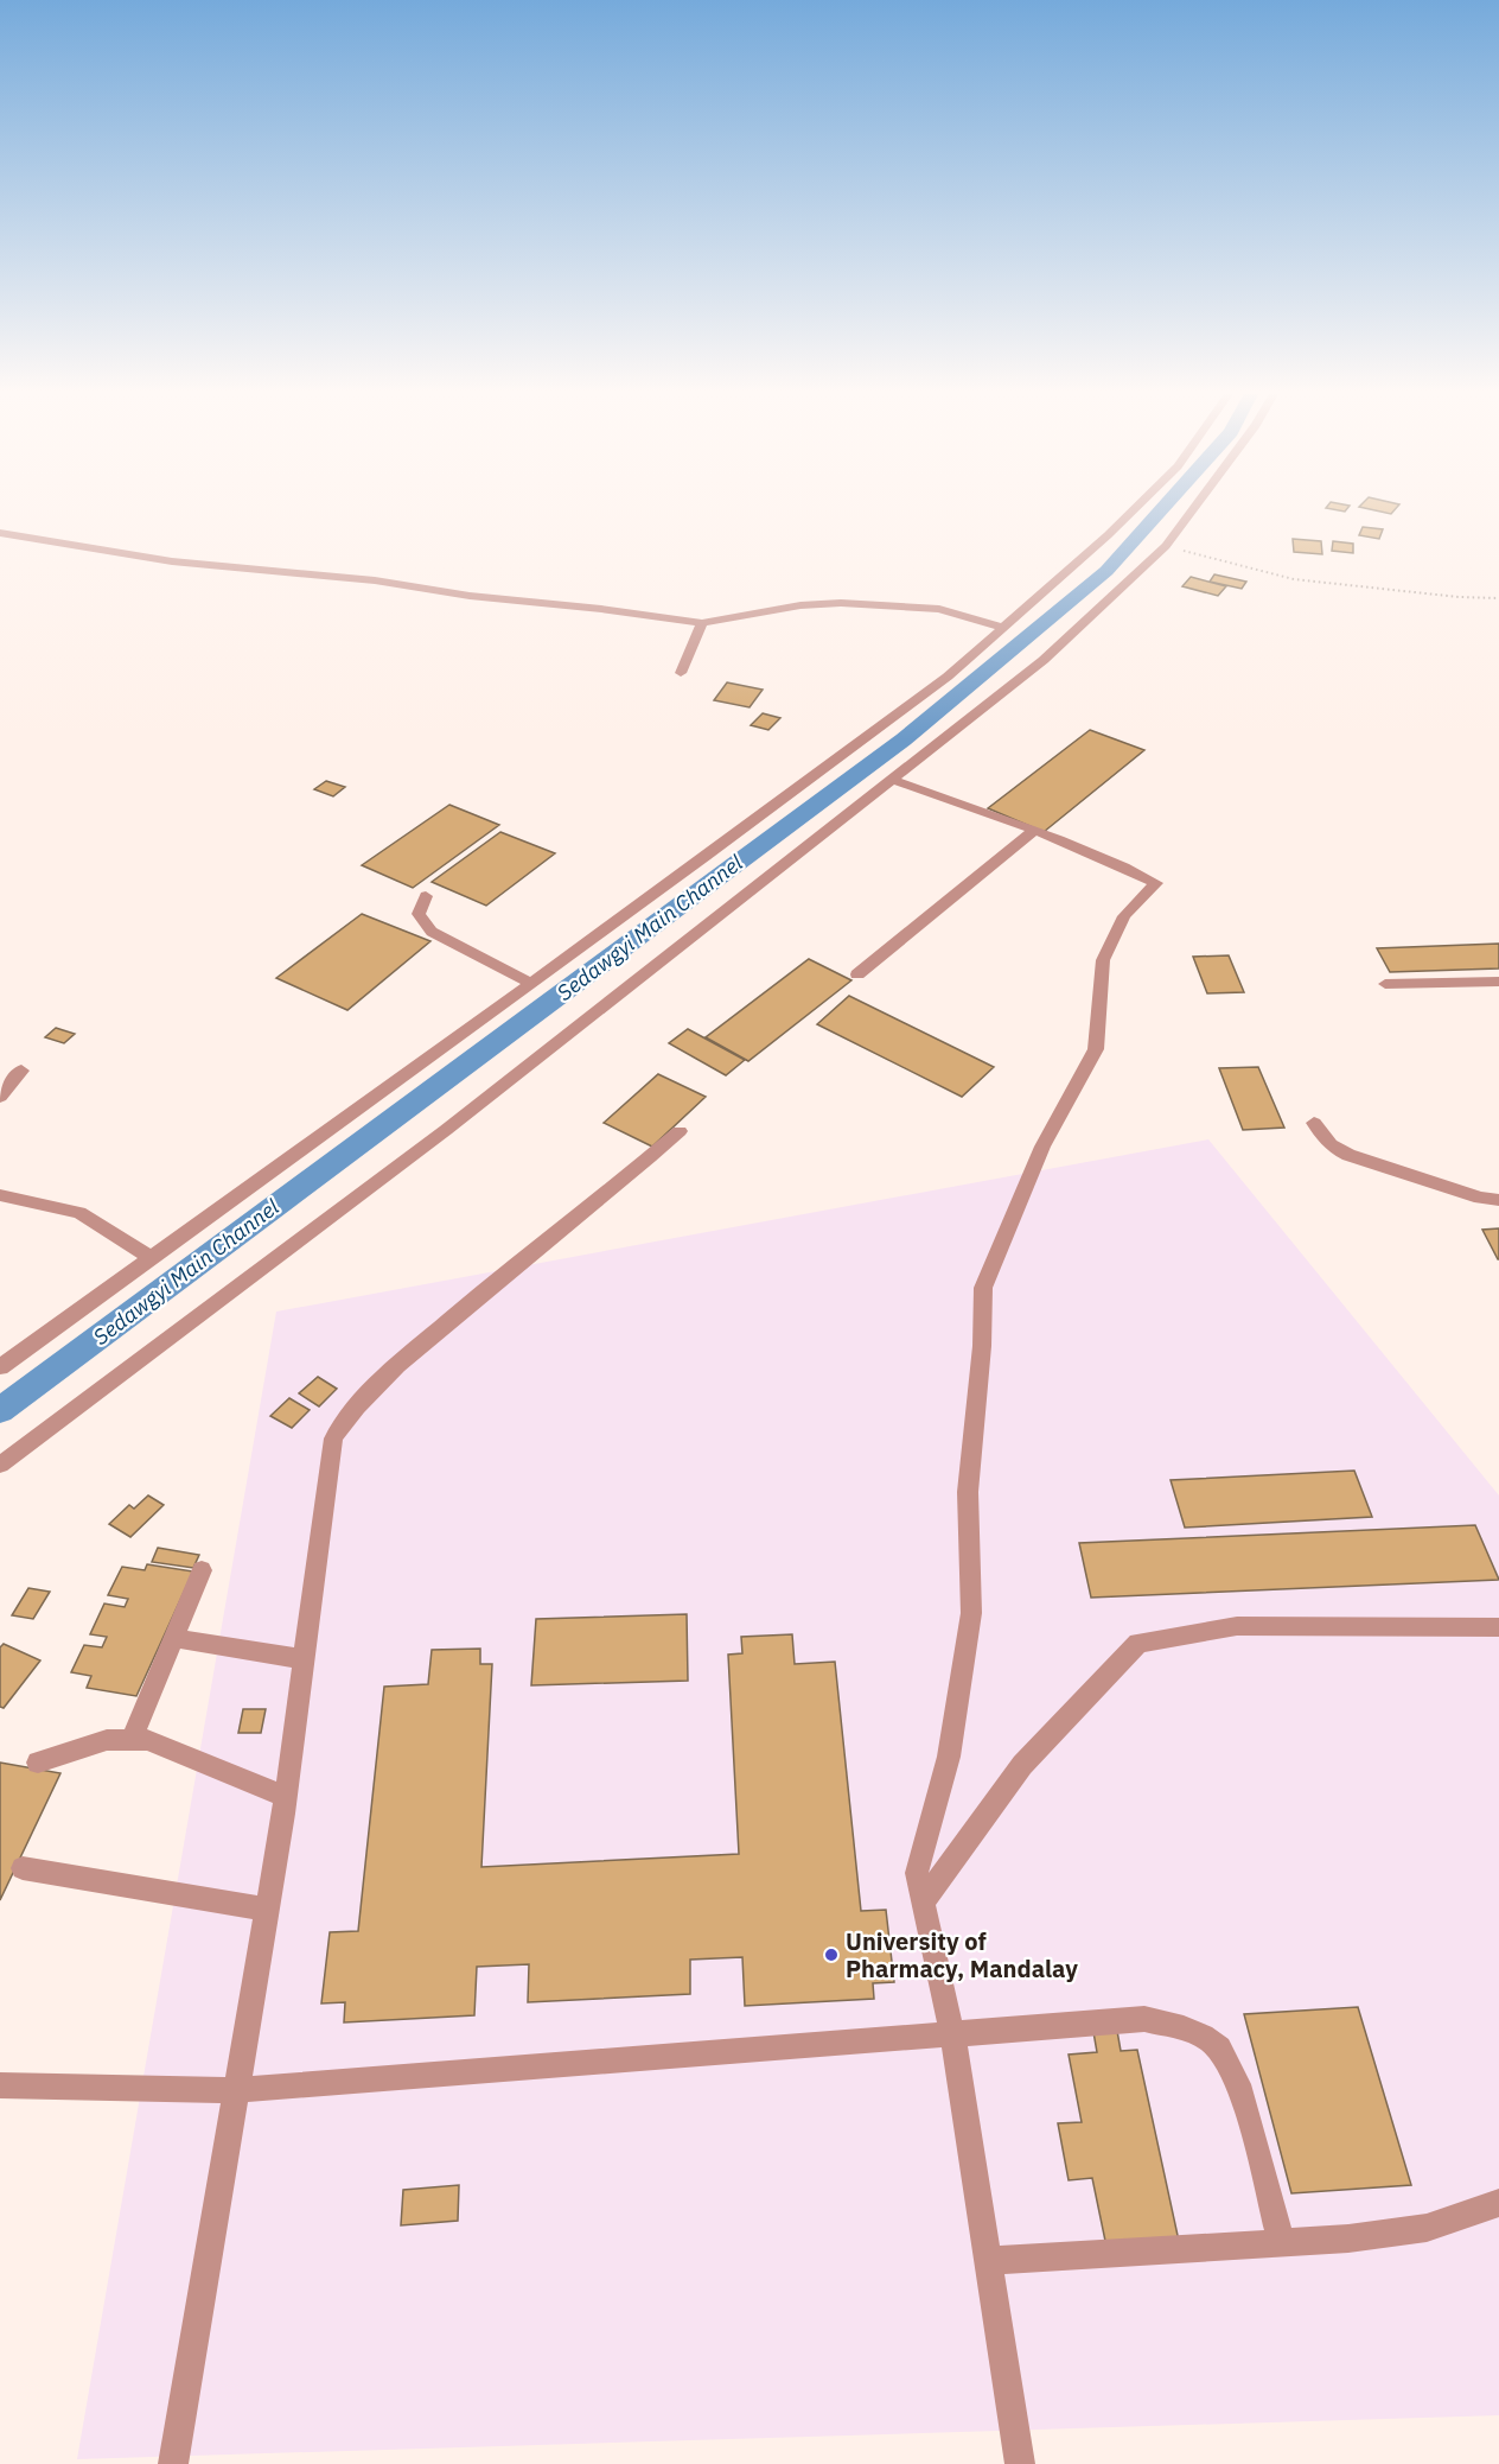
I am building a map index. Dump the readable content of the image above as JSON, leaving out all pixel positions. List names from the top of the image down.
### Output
{
  "water": ["Sedawgyi Main Channel"],
  "places": ["University of Pharmacy, Mandalay"]
}
